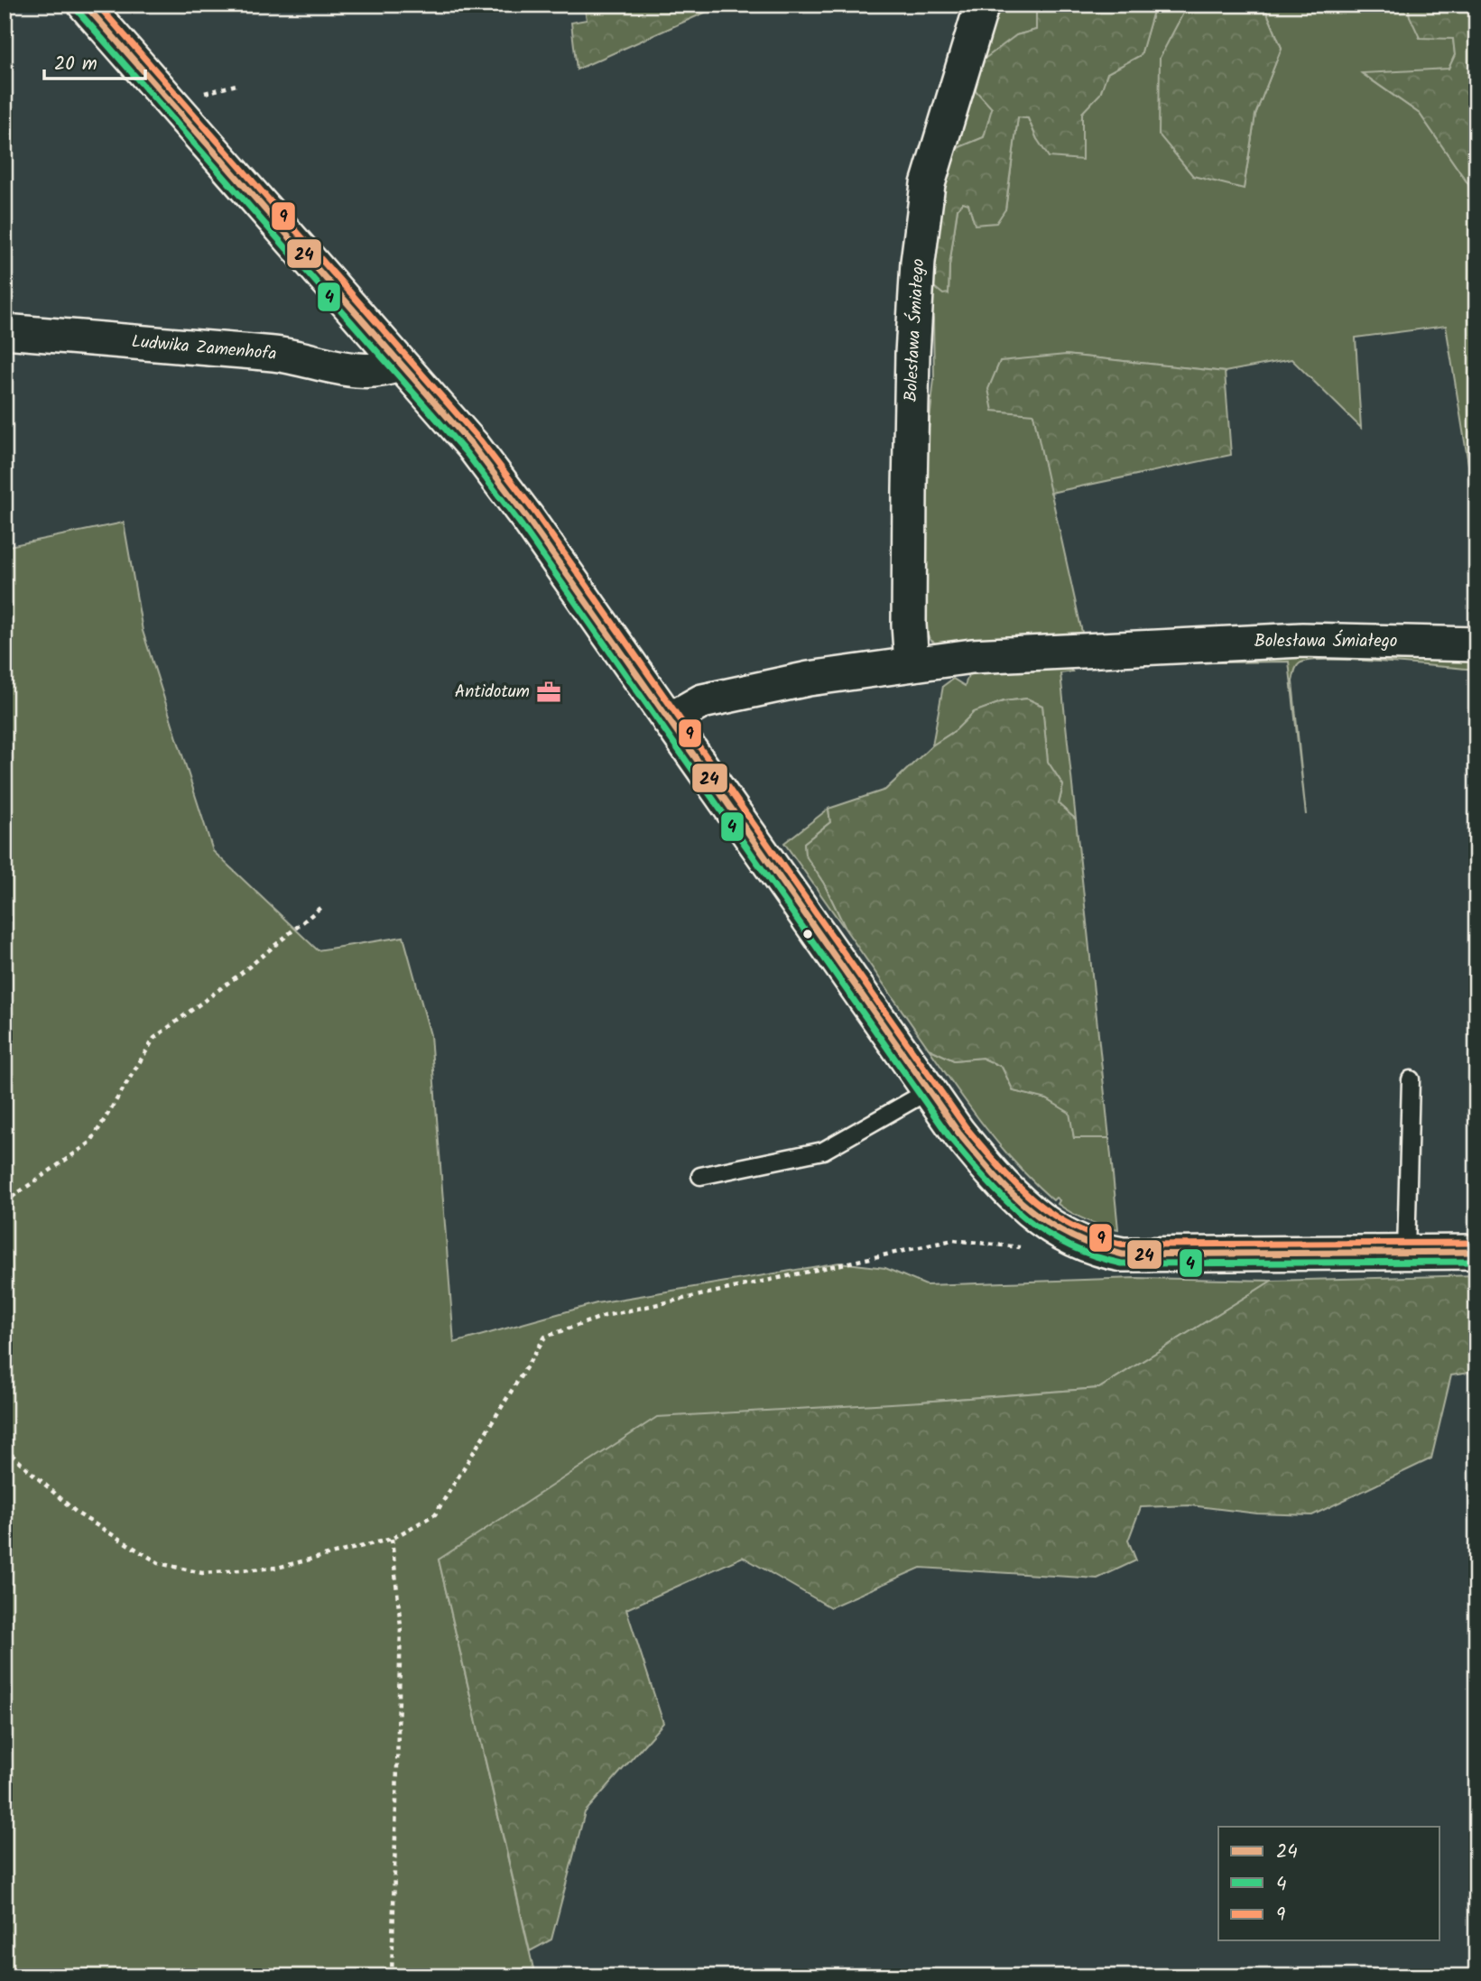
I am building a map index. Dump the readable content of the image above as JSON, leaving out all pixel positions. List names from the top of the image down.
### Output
{
  "streets": {
    "street": ["Bolesława Śmiałego", "Ludwika Zamenhofa"]
  },
  "places": {
    "office": ["Antidotum"]
  },
  "lines": ["transit line 24", "transit line 9", "transit line 4"],
  "legend": ["24", "4", "9"],
  "scale_bar": "20 m"
}
